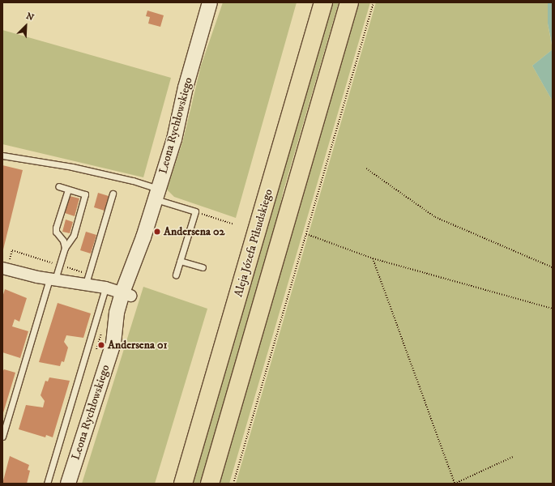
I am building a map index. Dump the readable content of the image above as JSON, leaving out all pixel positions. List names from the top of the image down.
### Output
{
  "streets": {
    "main road": ["Aleja Józefa Piłsudskiego"],
    "street": ["Leona Rychłowskiego"]
  },
  "places": ["Andersena 02", "Andersena 01"],
  "north": "top right"
}
